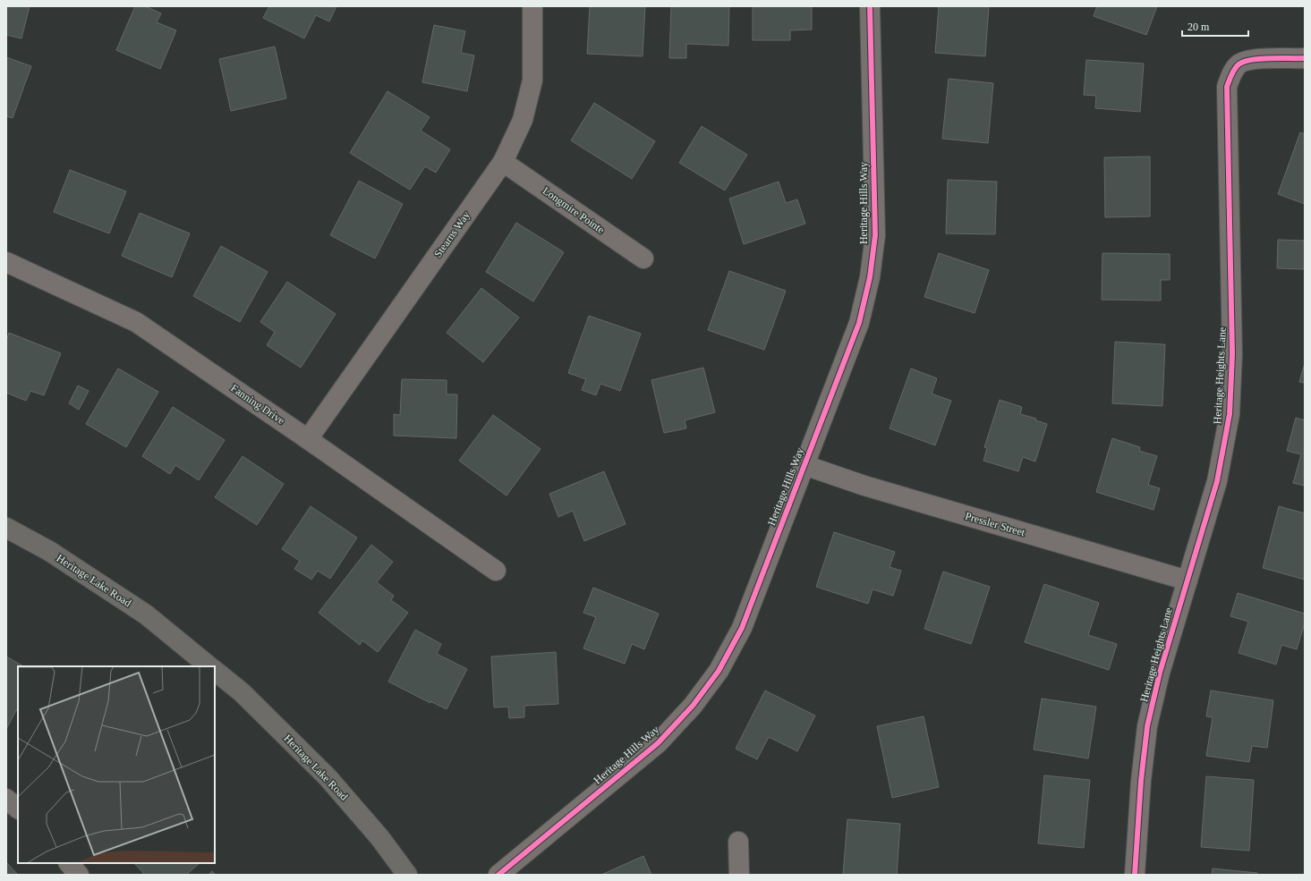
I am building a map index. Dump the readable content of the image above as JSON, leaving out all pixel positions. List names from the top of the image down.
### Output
{
  "streets": {
    "main road": ["Heritage Lake Road"],
    "street": [
      "Heritage Hills Way",
      "Longmire Pointe",
      "Stearns Way",
      "Heritage Heights Lane",
      "Fanning Drive",
      "Pressler Street"
    ]
  },
  "crossings": [
    ["Heritage Hills Way", "Pressler Street"],
    ["Longmire Pointe", "Stearns Way"],
    ["Stearns Way", "Fanning Drive"],
    ["Heritage Heights Lane", "Pressler Street"]
  ],
  "scale_bar": "20 m"
}
